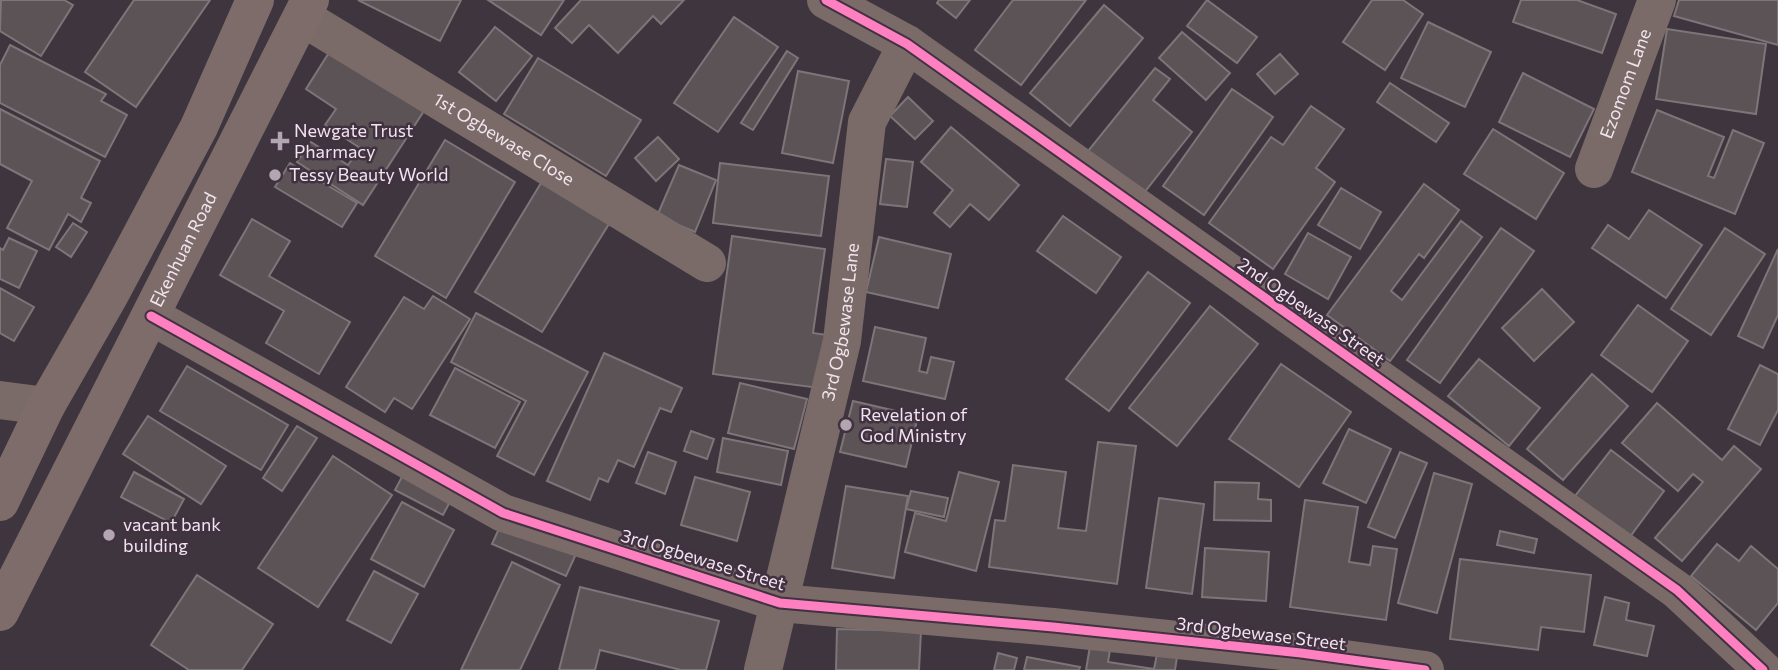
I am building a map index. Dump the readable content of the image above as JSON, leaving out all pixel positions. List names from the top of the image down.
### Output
{
  "streets": {
    "main road": ["Ekenhuan Road"],
    "street": [
      "Ezomom Lane",
      "1st Ogbewase Close",
      "2nd Ogbewase Street",
      "3rd Ogbewase Lane",
      "3rd Ogbewase Street"
    ]
  },
  "crossings": [
    ["1st Ogbewase Close", "Ekenhuan Road"],
    ["Ekenhuan Road", "3rd Ogbewase Street"],
    ["2nd Ogbewase Street", "3rd Ogbewase Lane"],
    ["3rd Ogbewase Lane", "3rd Ogbewase Street"]
  ],
  "places": {
    "health": ["Newgate Trust Pharmacy"],
    "other": ["Tessy Beauty World", "Revelation of God Ministry", "vacant bank building"]
  }
}
